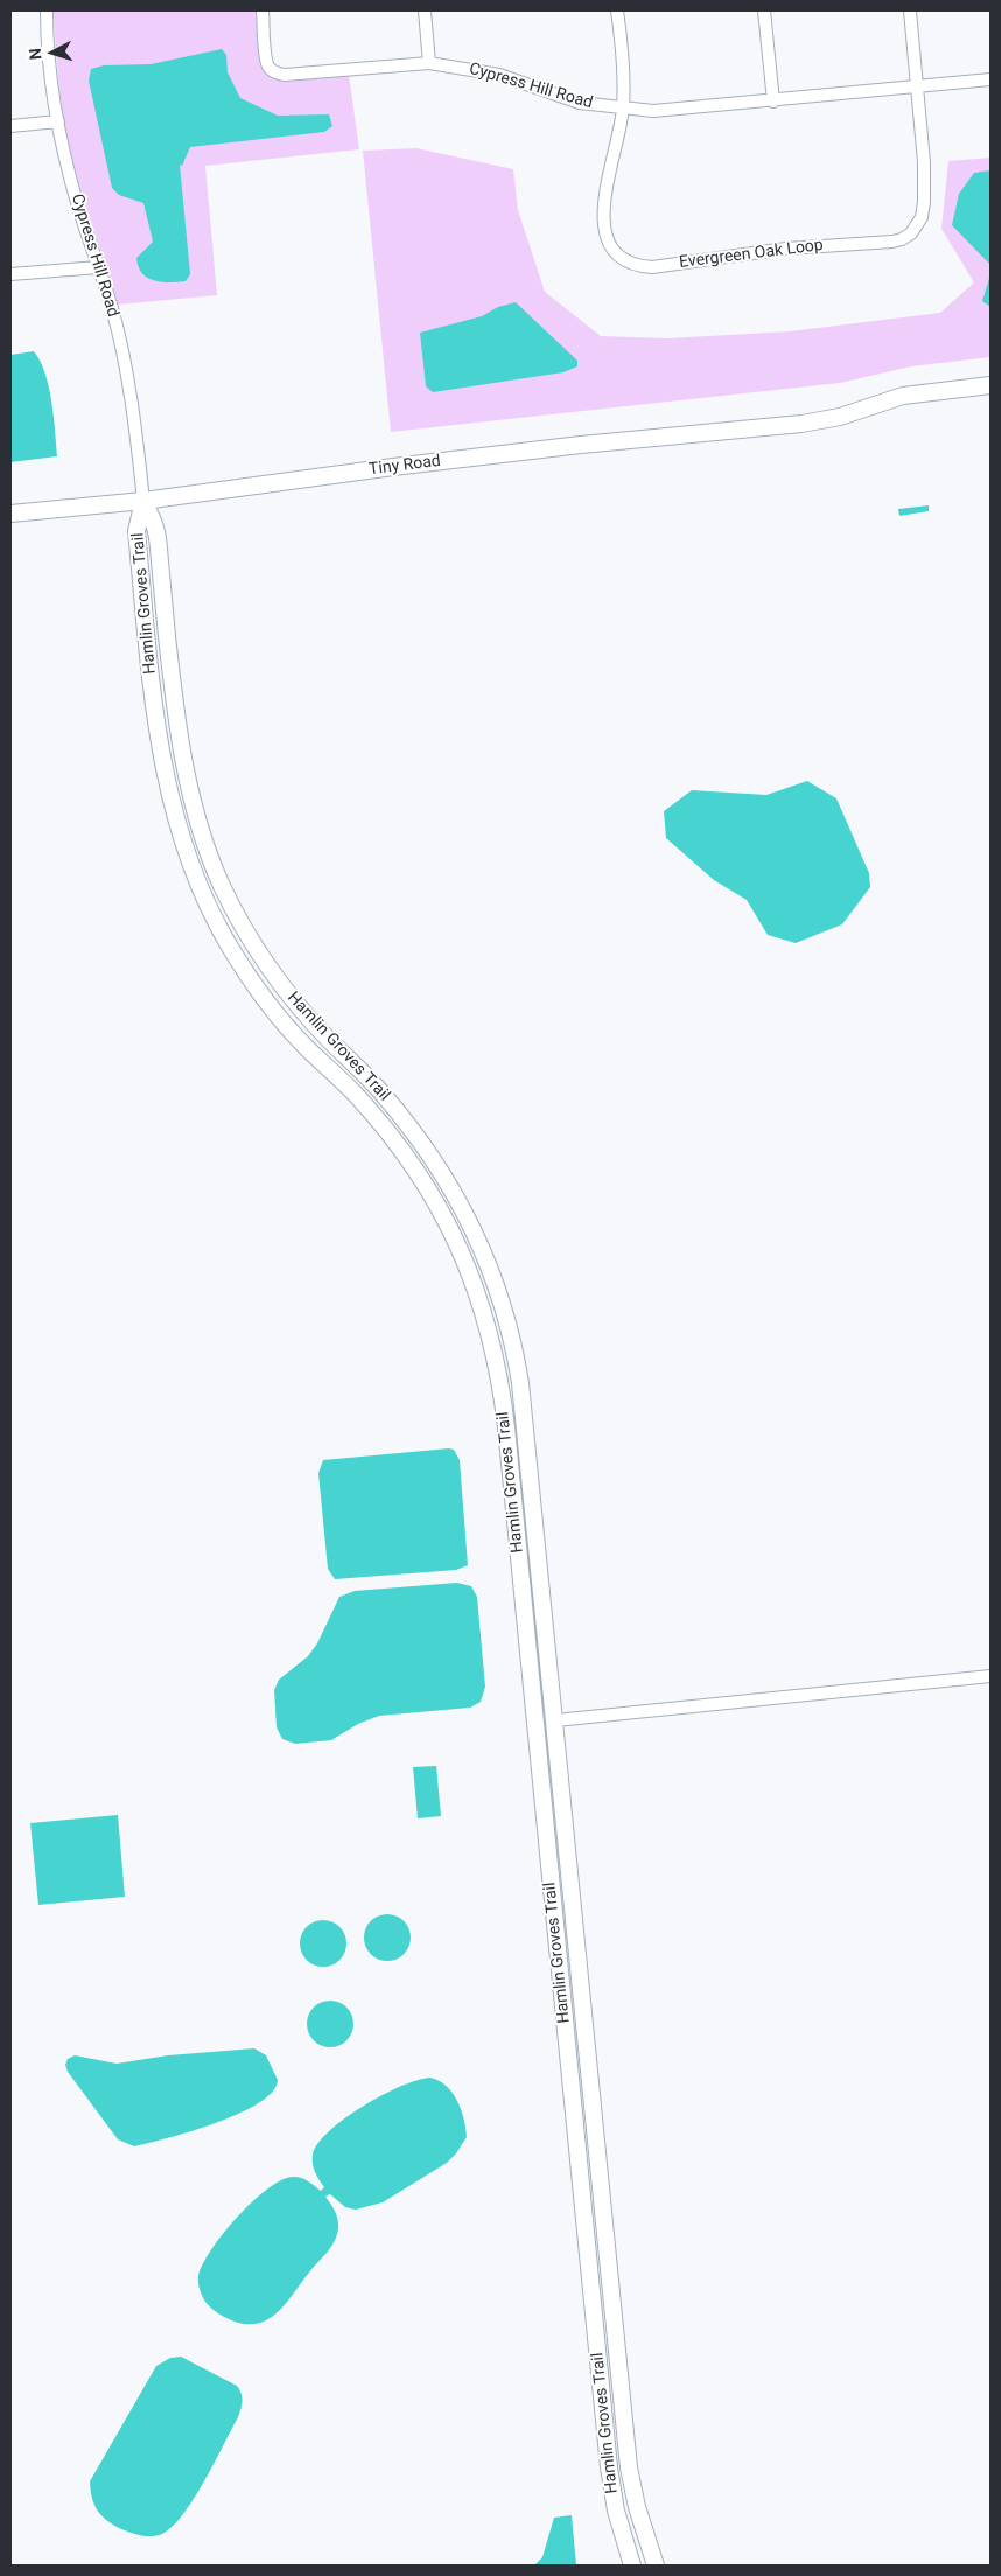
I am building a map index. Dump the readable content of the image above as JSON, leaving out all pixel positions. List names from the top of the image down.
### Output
{
  "streets": {
    "street": [
      "Cypress Hill Road",
      "Evergreen Oak Loop",
      "Tiny Road",
      "Hamlin Groves Trail"
    ]
  },
  "crossings": [
    ["Cypress Hill Road", "Evergreen Oak Loop"],
    ["Cypress Hill Road", "Tiny Road"],
    ["Cypress Hill Road", "Hamlin Groves Trail"],
    ["Tiny Road", "Hamlin Groves Trail"]
  ],
  "north": "left"
}
